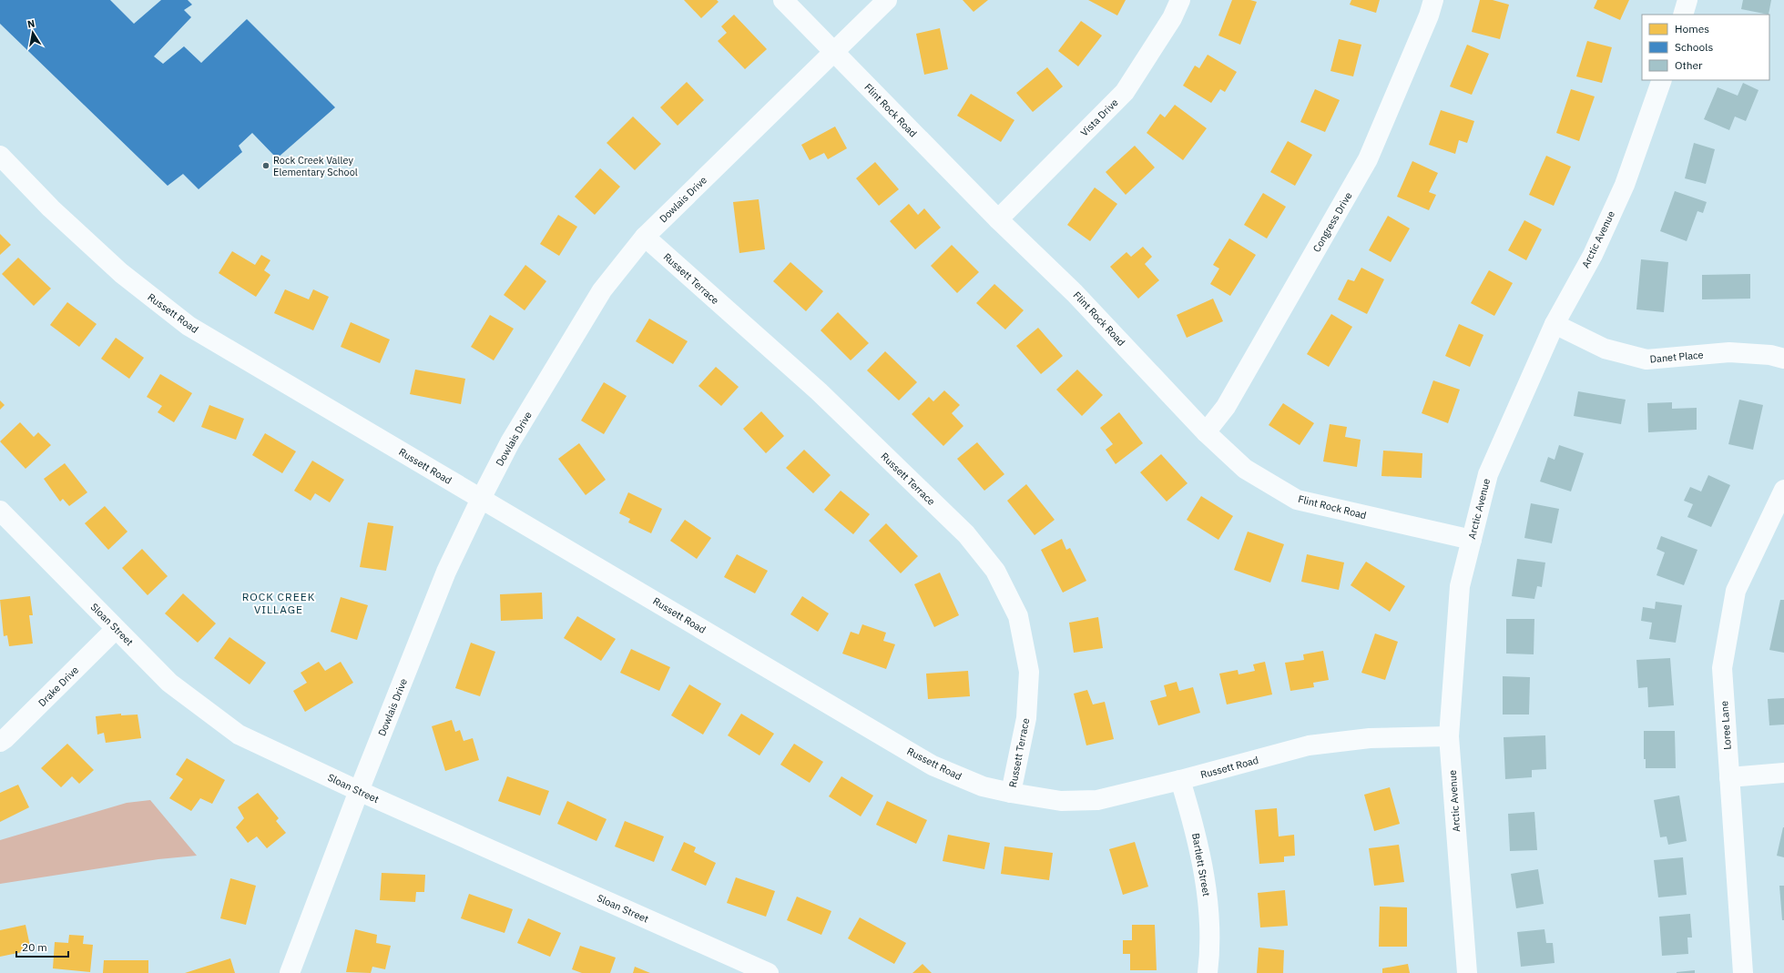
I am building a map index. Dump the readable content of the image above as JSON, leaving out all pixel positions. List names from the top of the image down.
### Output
{
  "streets": {
    "street": [
      "Flint Rock Road",
      "Vista Drive",
      "Dowlais Drive",
      "Congress Drive",
      "Arctic Avenue",
      "Russett Terrace",
      "Russett Road",
      "Danet Place",
      "Sloan Street",
      "Drake Drive",
      "Loree Lane",
      "Bartlett Street"
    ]
  },
  "crossings": [
    ["Flint Rock Road", "Vista Drive"],
    ["Flint Rock Road", "Dowlais Drive"],
    ["Flint Rock Road", "Congress Drive"],
    ["Flint Rock Road", "Arctic Avenue"],
    ["Dowlais Drive", "Russett Terrace"],
    ["Dowlais Drive", "Russett Road"],
    ["Dowlais Drive", "Sloan Street"],
    ["Arctic Avenue", "Russett Road"],
    ["Arctic Avenue", "Danet Place"],
    ["Russett Terrace", "Russett Road"],
    ["Russett Road", "Bartlett Street"],
    ["Sloan Street", "Drake Drive"]
  ],
  "districts": ["ROCK CREEK VILLAGE"],
  "places": ["Rock Creek Valley Elementary School"],
  "legend": ["Homes", "Schools", "Other"],
  "scale_bar": "20 m",
  "north": "top"
}
